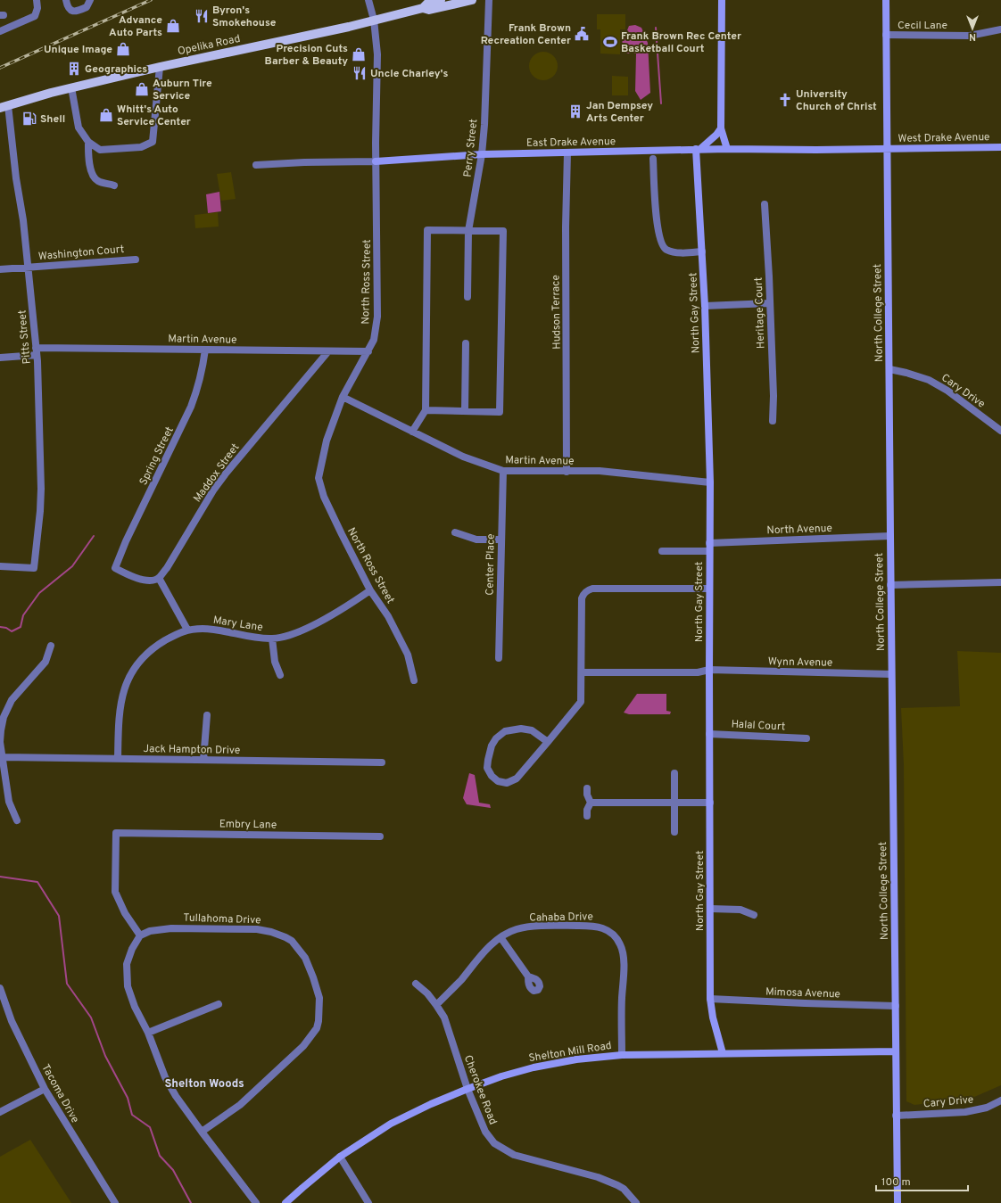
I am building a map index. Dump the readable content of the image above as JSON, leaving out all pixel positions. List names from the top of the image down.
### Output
{
  "streets": {
    "main road": ["Opelika Road"],
    "street": [
      "Cecil Lane",
      "West Drake Avenue",
      "East Drake Avenue",
      "Perry Street",
      "Washington Court",
      "North Ross Street",
      "Hudson Terrace",
      "North Gay Street",
      "Heritage Court",
      "North College Street",
      "Pitts Street",
      "Martin Avenue",
      "Cary Drive",
      "Spring Street",
      "Maddox Street",
      "North Avenue",
      "Center Place",
      "Mary Lane",
      "Wynn Avenue",
      "Halal Court",
      "Jack Hampton Drive",
      "Embry Lane",
      "Cahaba Drive",
      "Tullahoma Drive",
      "Mimosa Avenue",
      "Shelton Mill Road",
      "Cherokee Road",
      "Tacoma Drive"
    ]
  },
  "crossings": [
    ["Cecil Lane", "North College Street"],
    ["Opelika Road", "North Ross Street"],
    ["Opelika Road", "Pitts Street"],
    ["West Drake Avenue", "East Drake Avenue"],
    ["West Drake Avenue", "North College Street"],
    ["East Drake Avenue", "Perry Street"],
    ["East Drake Avenue", "North Ross Street"],
    ["East Drake Avenue", "Hudson Terrace"],
    ["East Drake Avenue", "North Gay Street"],
    ["East Drake Avenue", "North College Street"],
    ["Washington Court", "Pitts Street"],
    ["North Ross Street", "Martin Avenue"],
    ["North Ross Street", "Mary Lane"],
    ["Hudson Terrace", "Martin Avenue"],
    ["North Gay Street", "Martin Avenue"],
    ["North Gay Street", "North Avenue"],
    ["North Gay Street", "Wynn Avenue"],
    ["North Gay Street", "Halal Court"],
    ["North Gay Street", "Mimosa Avenue"],
    ["North Gay Street", "Shelton Mill Road"],
    ["North College Street", "Cary Drive"],
    ["North College Street", "North Avenue"],
    ["North College Street", "Wynn Avenue"],
    ["North College Street", "Mimosa Avenue"],
    ["North College Street", "Shelton Mill Road"],
    ["Pitts Street", "Martin Avenue"],
    ["Martin Avenue", "Spring Street"],
    ["Martin Avenue", "Maddox Street"],
    ["Martin Avenue", "Center Place"],
    ["Spring Street", "Maddox Street"],
    ["Mary Lane", "Jack Hampton Drive"],
    ["Embry Lane", "Tullahoma Drive"],
    ["Cahaba Drive", "Shelton Mill Road"],
    ["Cahaba Drive", "Cherokee Road"],
    ["Shelton Mill Road", "Cherokee Road"]
  ],
  "districts": ["Shelton Woods"],
  "places": {
    "restaurant": ["Byron's Smokehouse", "Uncle Charley's"],
    "shop": [
      "Advance Auto Parts",
      "Unique Image",
      "Precision Cuts Barber & Beauty",
      "Auburn Tire Service",
      "Whitt's Auto Service Center"
    ],
    "public building": ["Frank Brown Recreation Center"],
    "sports": ["Frank Brown Rec Center Basketball Court"],
    "building": ["Geographics", "Jan Dempsey Arts Center"],
    "church": ["University Church of Christ"],
    "fuel station": ["Shell"]
  },
  "scale_bar": "100 m",
  "north": "bottom"
}
